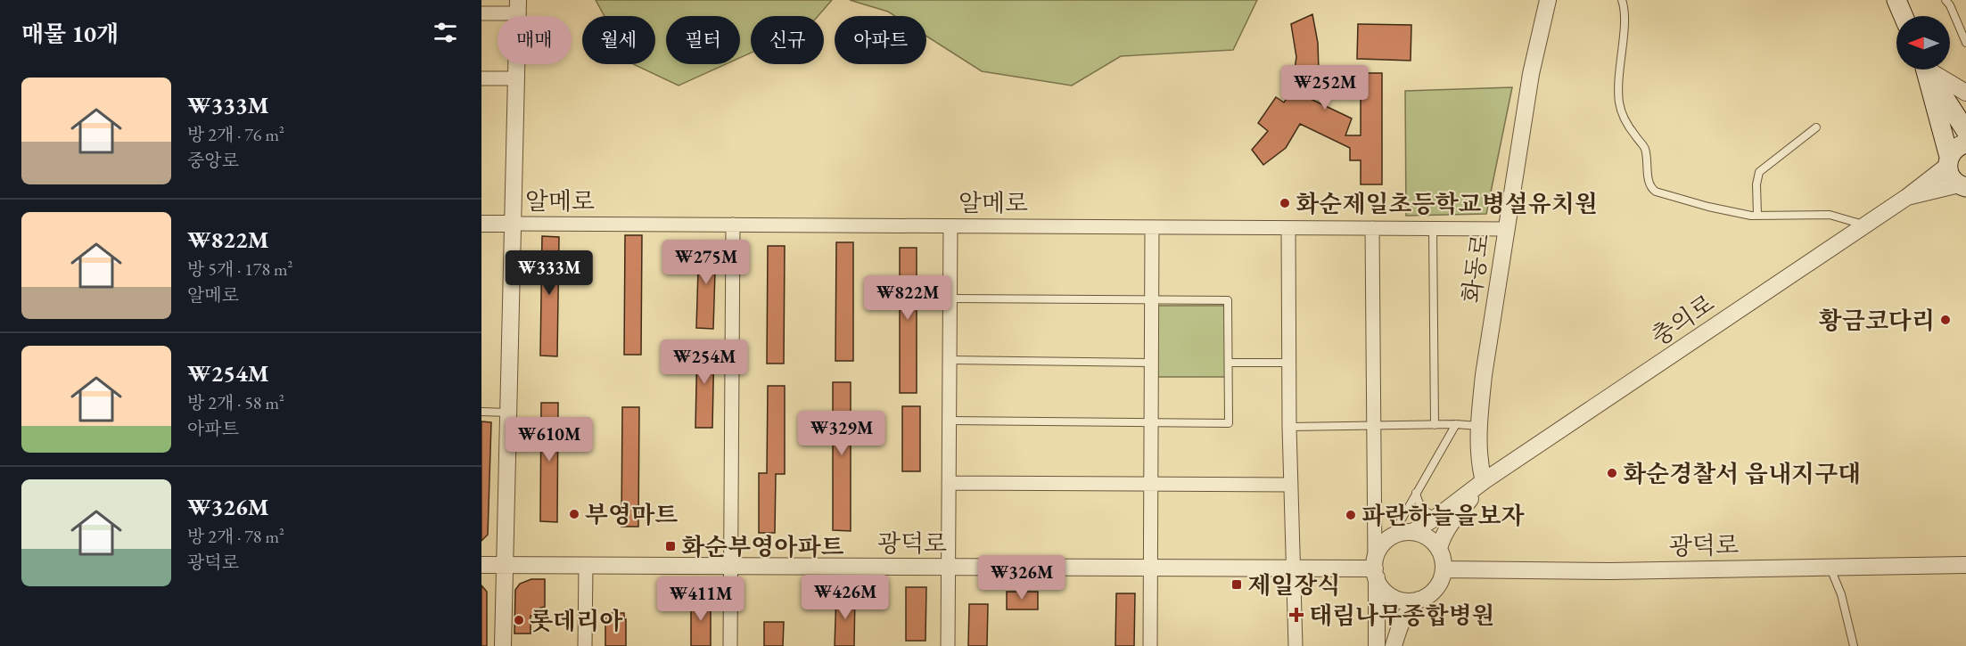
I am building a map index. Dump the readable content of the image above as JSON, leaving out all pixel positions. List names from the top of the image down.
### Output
{
  "streets": {
    "street": [
      "알메로",
      "화동로",
      "충의로",
      "광덕로"
    ]
  },
  "crossings": [
    ["알메로", "화동로"],
    ["화동로", "충의로"],
    ["충의로", "광덕로"]
  ],
  "places": {
    "other": [
      "화순제일초등학교병설유치원",
      "황금코다리",
      "화순경찰서 읍내지구대",
      "부영마트",
      "파란하늘을보자",
      "롯데리아"
    ],
    "transit": ["화순부영아파트", "제일장식"],
    "health": ["태림나무종합병원"]
  },
  "north": "left",
  "page": {
    "heading": "매물 10개",
    "chip": [
      "매매",
      "월세",
      "필터",
      "신규",
      "아파트"
    ],
    "list": [
      {
        "name": "₩333M",
        "note": "방 2개 · 76 m² · 중앙로"
      },
      {
        "name": "₩822M",
        "note": "방 5개 · 178 m² · 알메로"
      },
      {
        "name": "₩254M",
        "note": "방 2개 · 58 m² · 아파트"
      },
      {
        "name": "₩326M",
        "note": "방 2개 · 78 m² · 광덕로"
      }
    ],
    "price": [
      "₩252M",
      "₩275M",
      "₩333M",
      "₩822M",
      "₩254M",
      "₩329M",
      "₩610M",
      "₩326M",
      "₩426M",
      "₩411M"
    ]
  }
}
